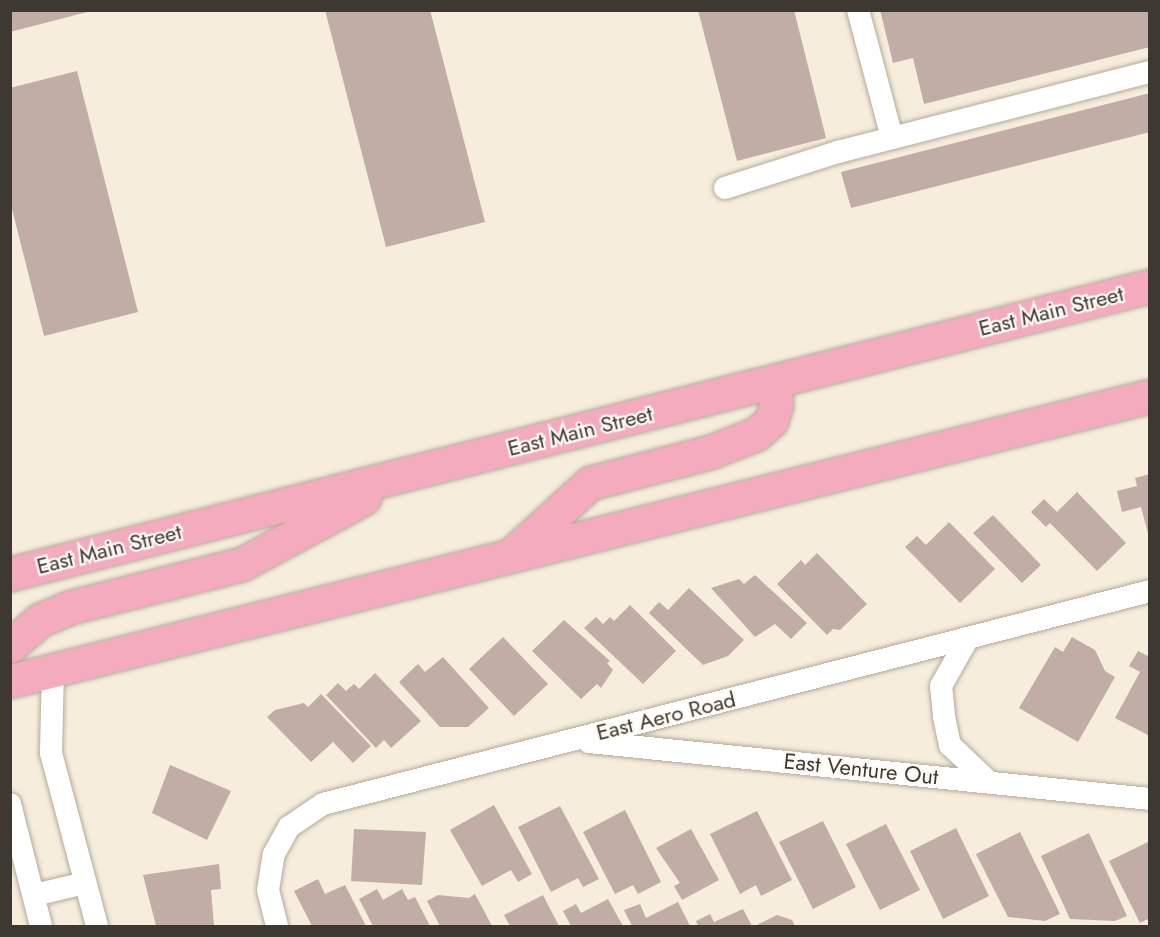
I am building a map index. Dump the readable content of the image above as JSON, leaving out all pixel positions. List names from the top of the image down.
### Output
{
  "streets": {
    "main road": ["East Main Street"],
    "lane": ["East Aero Road", "East Venture Out"]
  },
  "crossings": [
    ["East Aero Road", "East Venture Out"]
  ]
}
